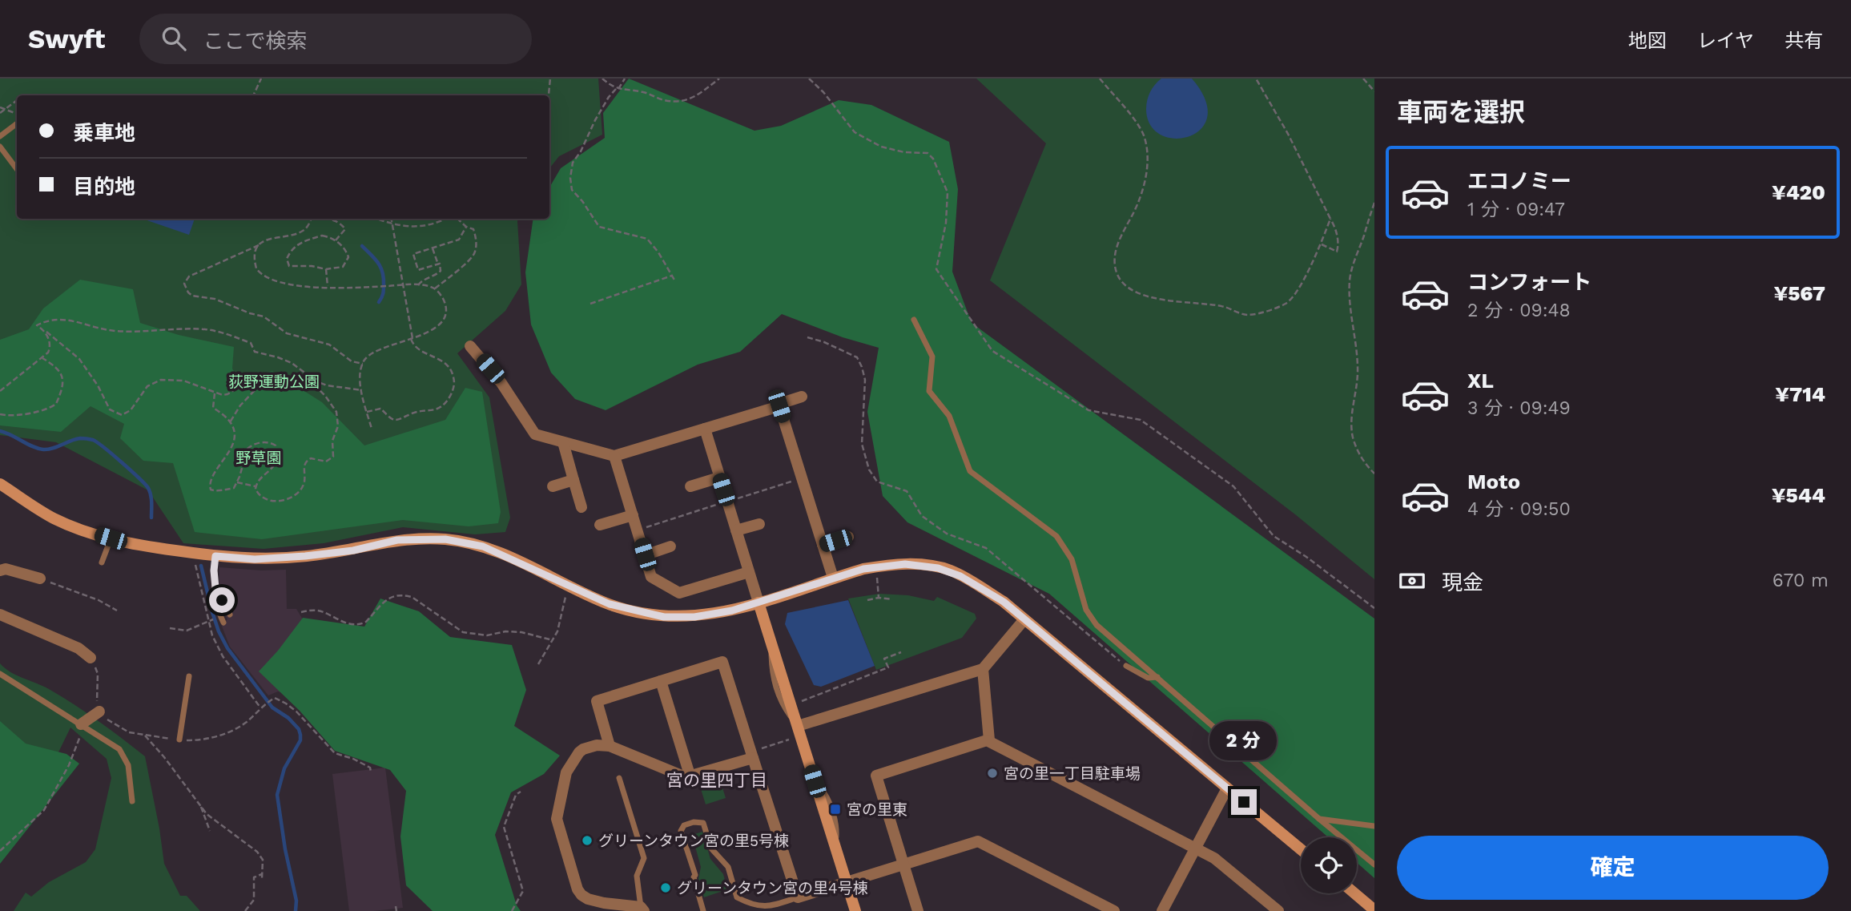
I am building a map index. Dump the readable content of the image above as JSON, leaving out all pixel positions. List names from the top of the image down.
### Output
{
  "districts": ["宮の里四丁目"],
  "parks": ["荻野運動公園", "野草園"],
  "places": {
    "other": ["宮の里一丁目駐車場", "グリーンタウン宮の里5号棟", "グリーンタウン宮の里4号棟"],
    "transit": ["宮の里東"]
  },
  "page": {
    "header": "Swyft",
    "search": "ここで検索",
    "nav": ["地図", "レイヤ", "共有"],
    "heading": "車両を選択",
    "banner": ["乗車地", "目的地"],
    "list": [
      {
        "name": "エコノミー",
        "note": "1 分 · 09:47",
        "value": "¥420"
      },
      {
        "name": "コンフォート",
        "note": "2 分 · 09:48",
        "value": "¥567"
      },
      {
        "name": "XL",
        "note": "3 分 · 09:49",
        "value": "¥714"
      },
      {
        "name": "Moto",
        "note": "4 分 · 09:50",
        "value": "¥544"
      }
    ],
    "pay": ["現金", "670 m"],
    "bubble": "2 分",
    "buttons": "確定"
  }
}
